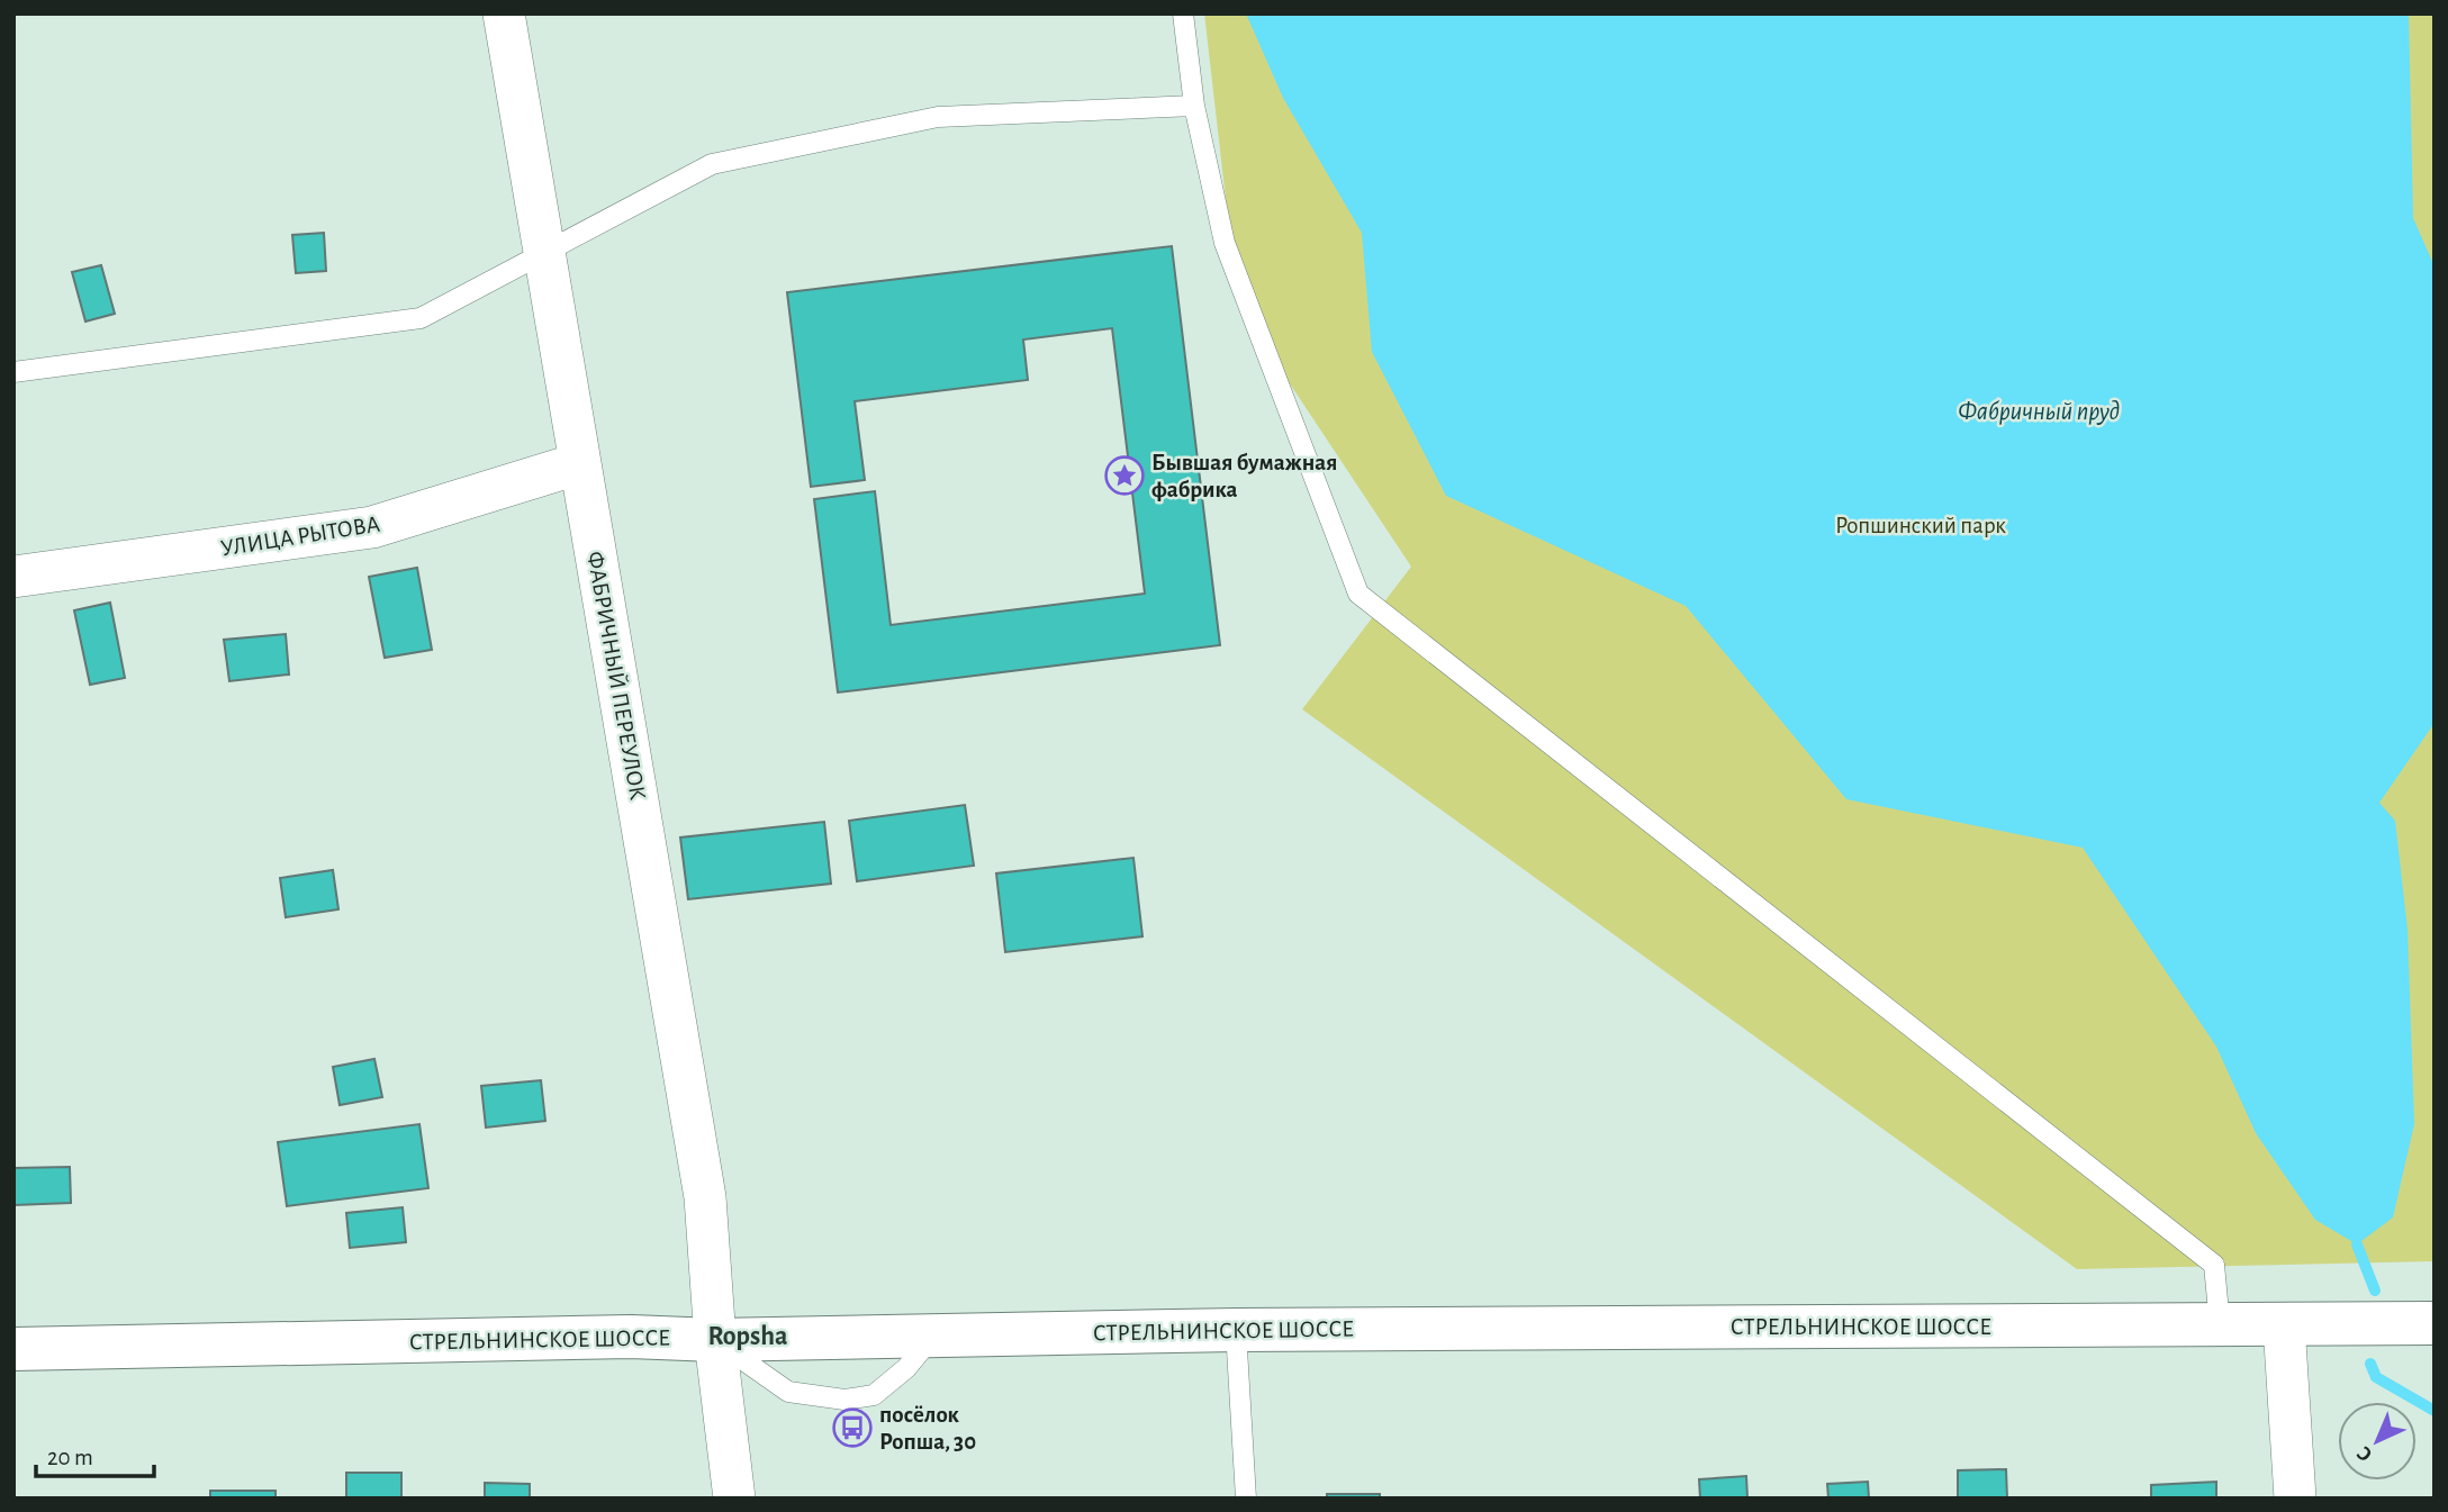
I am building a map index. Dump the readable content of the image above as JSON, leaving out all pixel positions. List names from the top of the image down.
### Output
{
  "streets": {
    "main road": ["СТРЕЛЬНИНСКОЕ ШОССЕ"],
    "street": ["УЛИЦА РЫТОВА", "ФАБРИЧНЫЙ ПЕРЕУЛОК"]
  },
  "crossings": [
    ["УЛИЦА РЫТОВА", "ФАБРИЧНЫЙ ПЕРЕУЛОК"],
    ["ФАБРИЧНЫЙ ПЕРЕУЛОК", "СТРЕЛЬНИНСКОЕ ШОССЕ"]
  ],
  "districts": ["Ropsha"],
  "water": ["Фабричный пруд"],
  "parks": ["Ропшинский парк"],
  "places": {
    "place": ["Бывшая бумажная фабрика"],
    "bus stop": ["посёлок Ропша, 30"]
  },
  "scale_bar": "20 m",
  "north": "bottom left"
}
